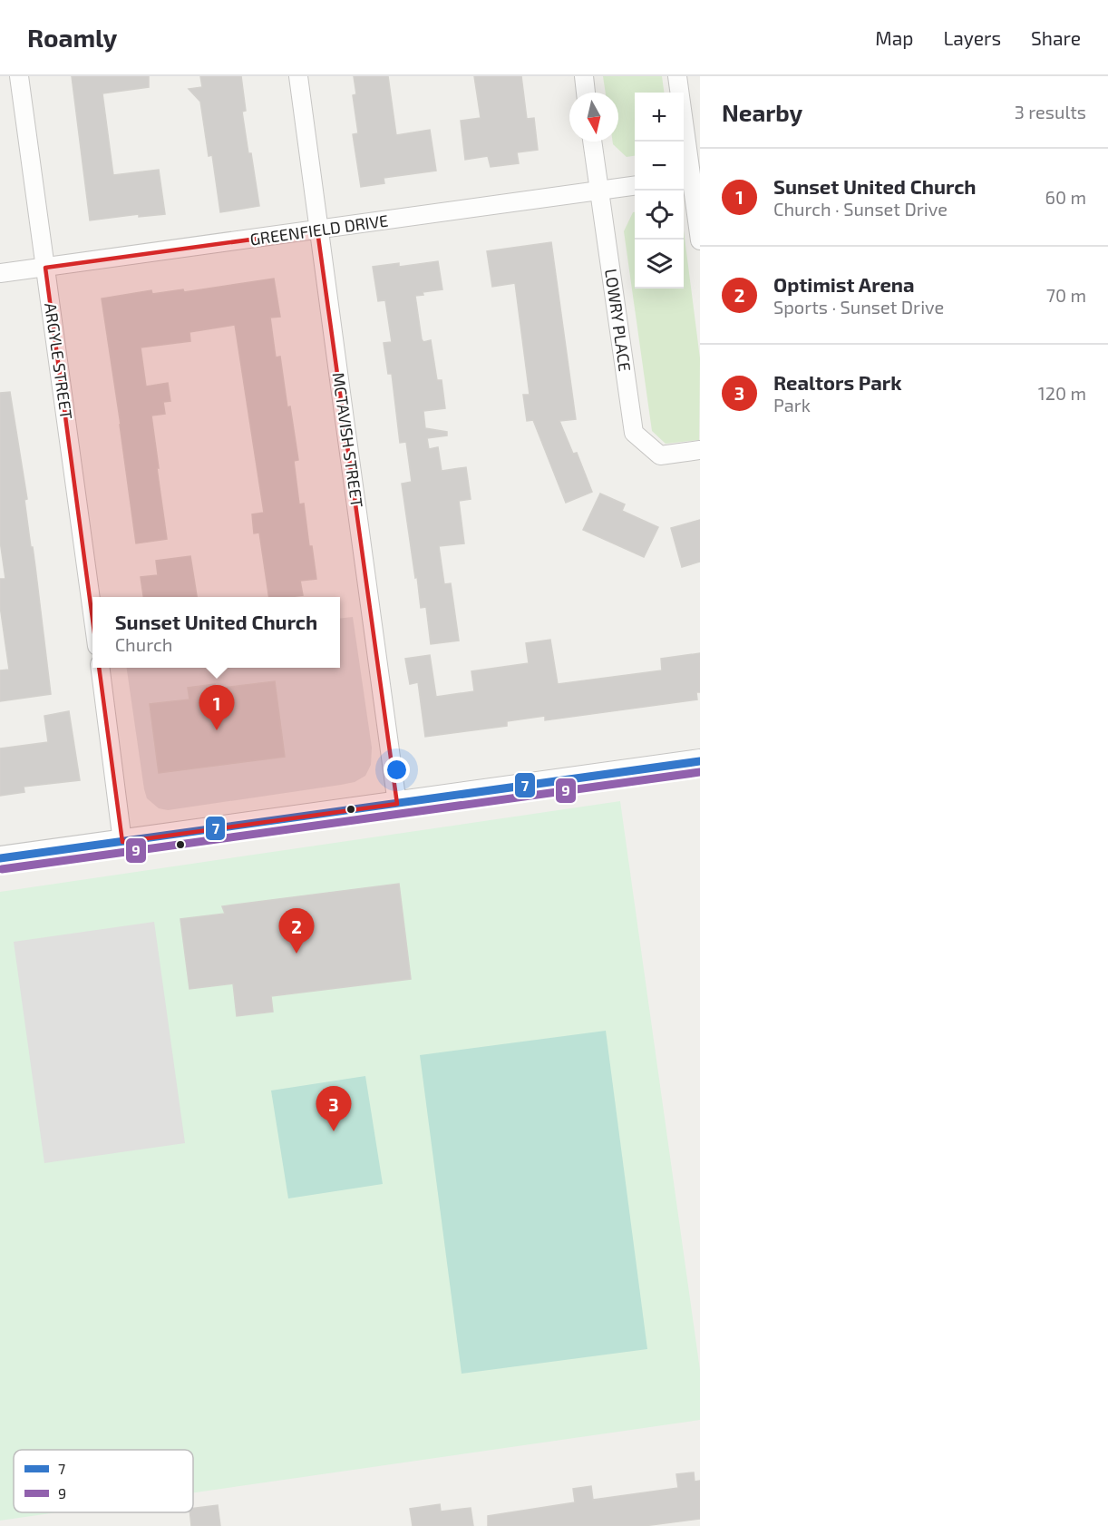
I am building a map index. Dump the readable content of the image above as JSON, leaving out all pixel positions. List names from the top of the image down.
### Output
{
  "streets": {
    "street": [
      "GREENFIELD DRIVE",
      "LOWRY PLACE",
      "ARGYLE STREET",
      "MCTAVISH STREET"
    ]
  },
  "crossings": [
    ["GREENFIELD DRIVE", "LOWRY PLACE"],
    ["GREENFIELD DRIVE", "ARGYLE STREET"],
    ["GREENFIELD DRIVE", "MCTAVISH STREET"]
  ],
  "lines": ["transit line 7", "transit line 9"],
  "legend": ["7", "9"],
  "north": "bottom",
  "page": {
    "header": "Roamly",
    "nav": ["Map", "Layers", "Share"],
    "heading": ["Nearby", "3 results"],
    "map_buttons": ["+", "−"],
    "list": [
      {
        "mark": "1",
        "name": "Sunset United Church",
        "note": "Church · Sunset Drive",
        "value": "60 m"
      },
      {
        "mark": "2",
        "name": "Optimist Arena",
        "note": "Sports · Sunset Drive",
        "value": "70 m"
      },
      {
        "mark": "3",
        "name": "Realtors Park",
        "note": "Park",
        "value": "120 m"
      }
    ],
    "popup": ["Sunset United Church", "Church"],
    "pins": ["1", "2", "3"]
  }
}
